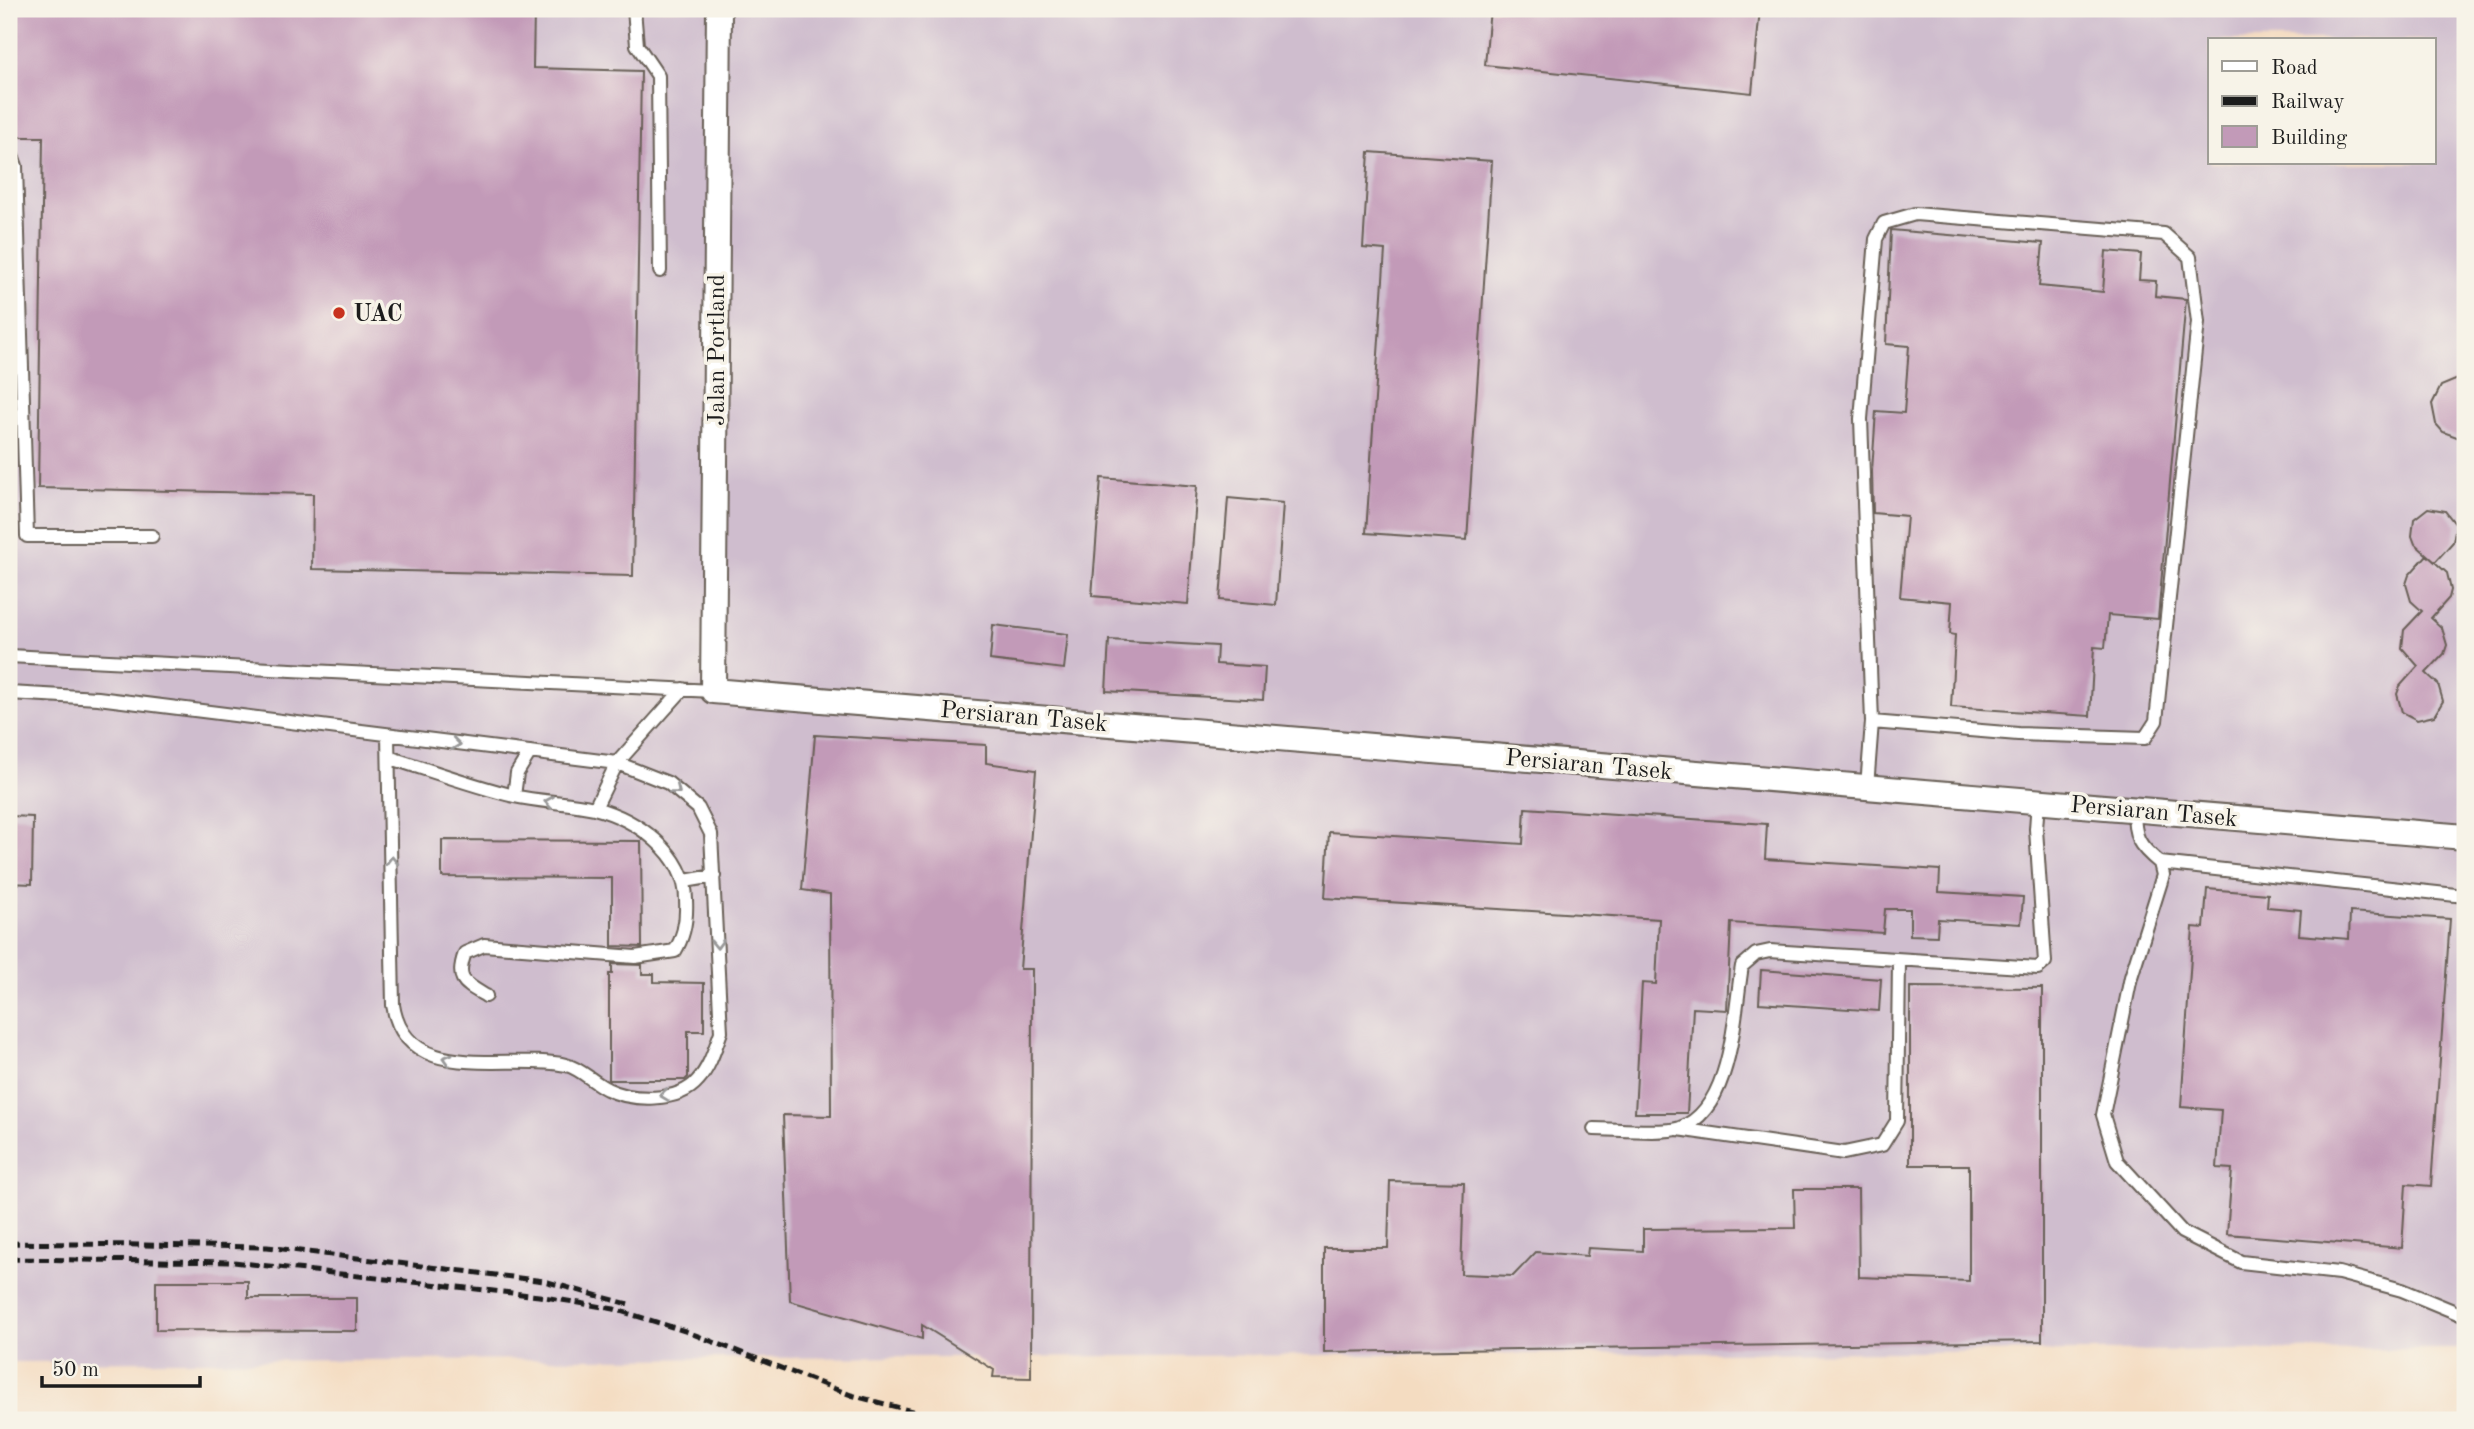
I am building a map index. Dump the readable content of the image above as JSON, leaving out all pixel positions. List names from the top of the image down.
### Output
{
  "streets": {
    "street": ["Jalan Portland", "Persiaran Tasek"]
  },
  "crossings": [
    ["Jalan Portland", "Persiaran Tasek"]
  ],
  "places": ["UAC"],
  "legend": ["Road", "Railway", "Building"],
  "scale_bar": "50 m"
}
